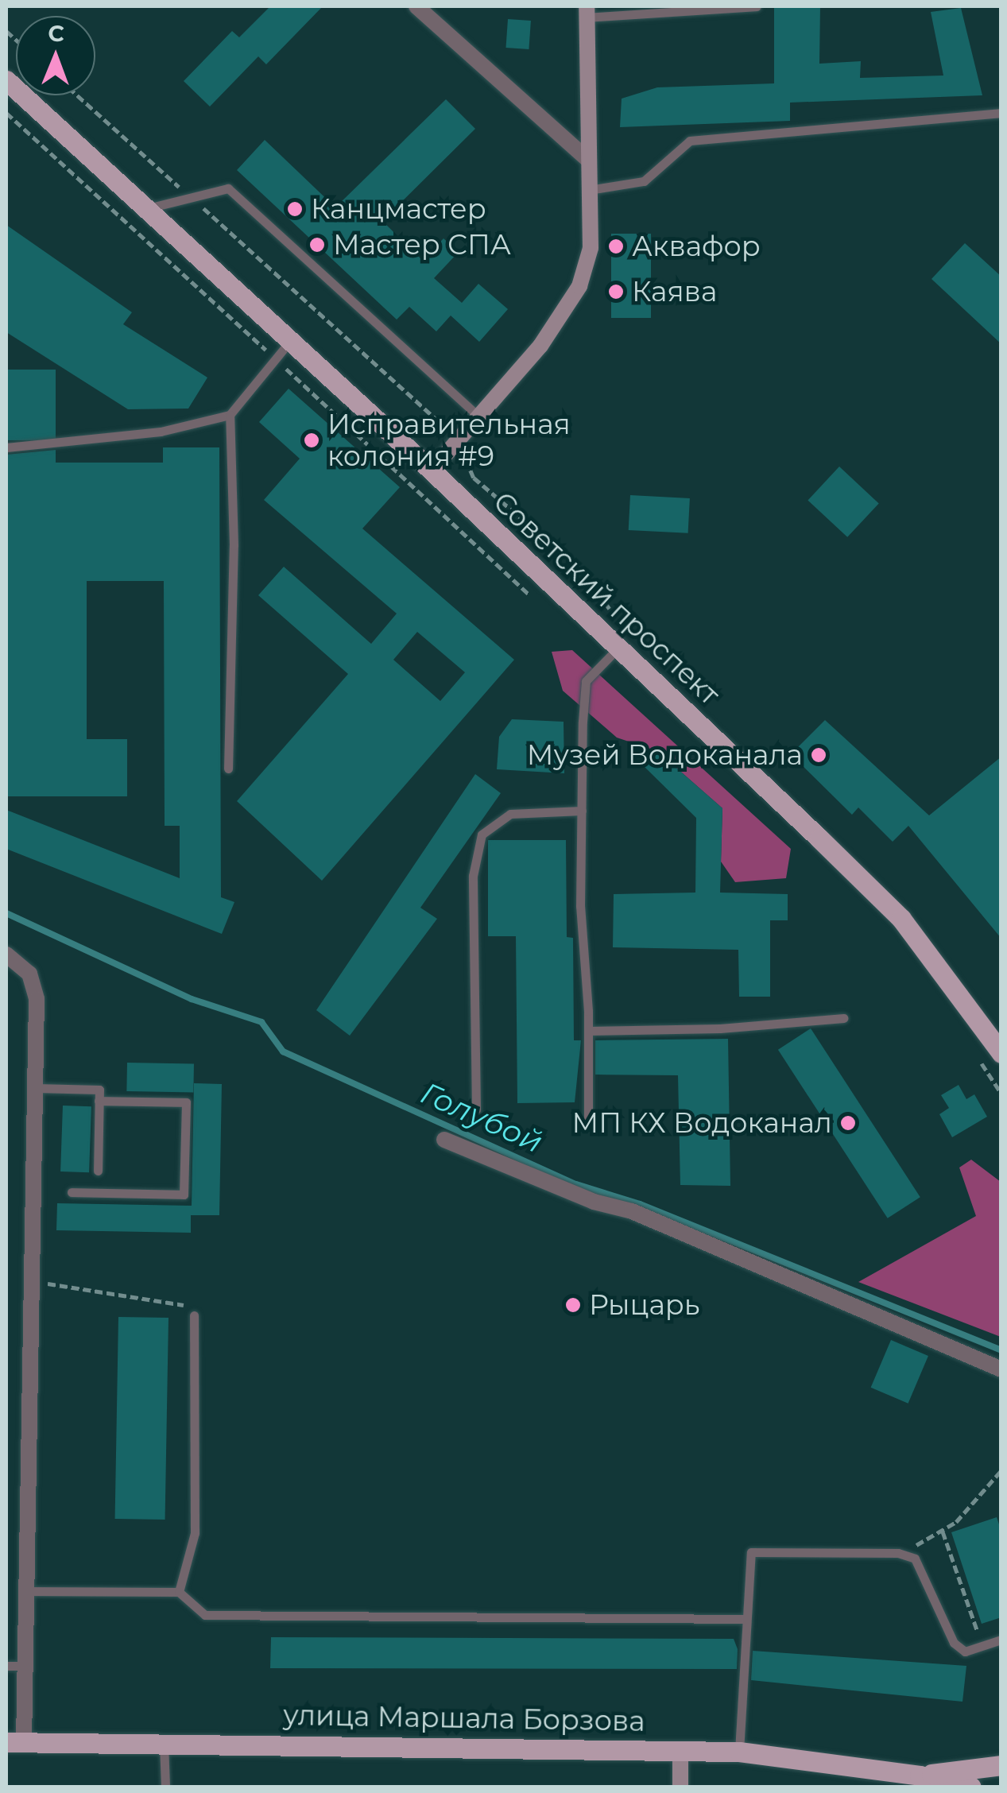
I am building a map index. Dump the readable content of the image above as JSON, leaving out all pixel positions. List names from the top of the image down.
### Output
{
  "streets": {
    "main road": ["Советский проспект", "улица Маршала Борзова"]
  },
  "water": ["Голубой"],
  "places": [
    "Канцмастер",
    "Мастер СПА",
    "Аквафор",
    "Каява",
    "Исправительная колония #9",
    "Музей Водоканала",
    "МП КХ Водоканал",
    "Рыцарь"
  ],
  "north": "top"
}
